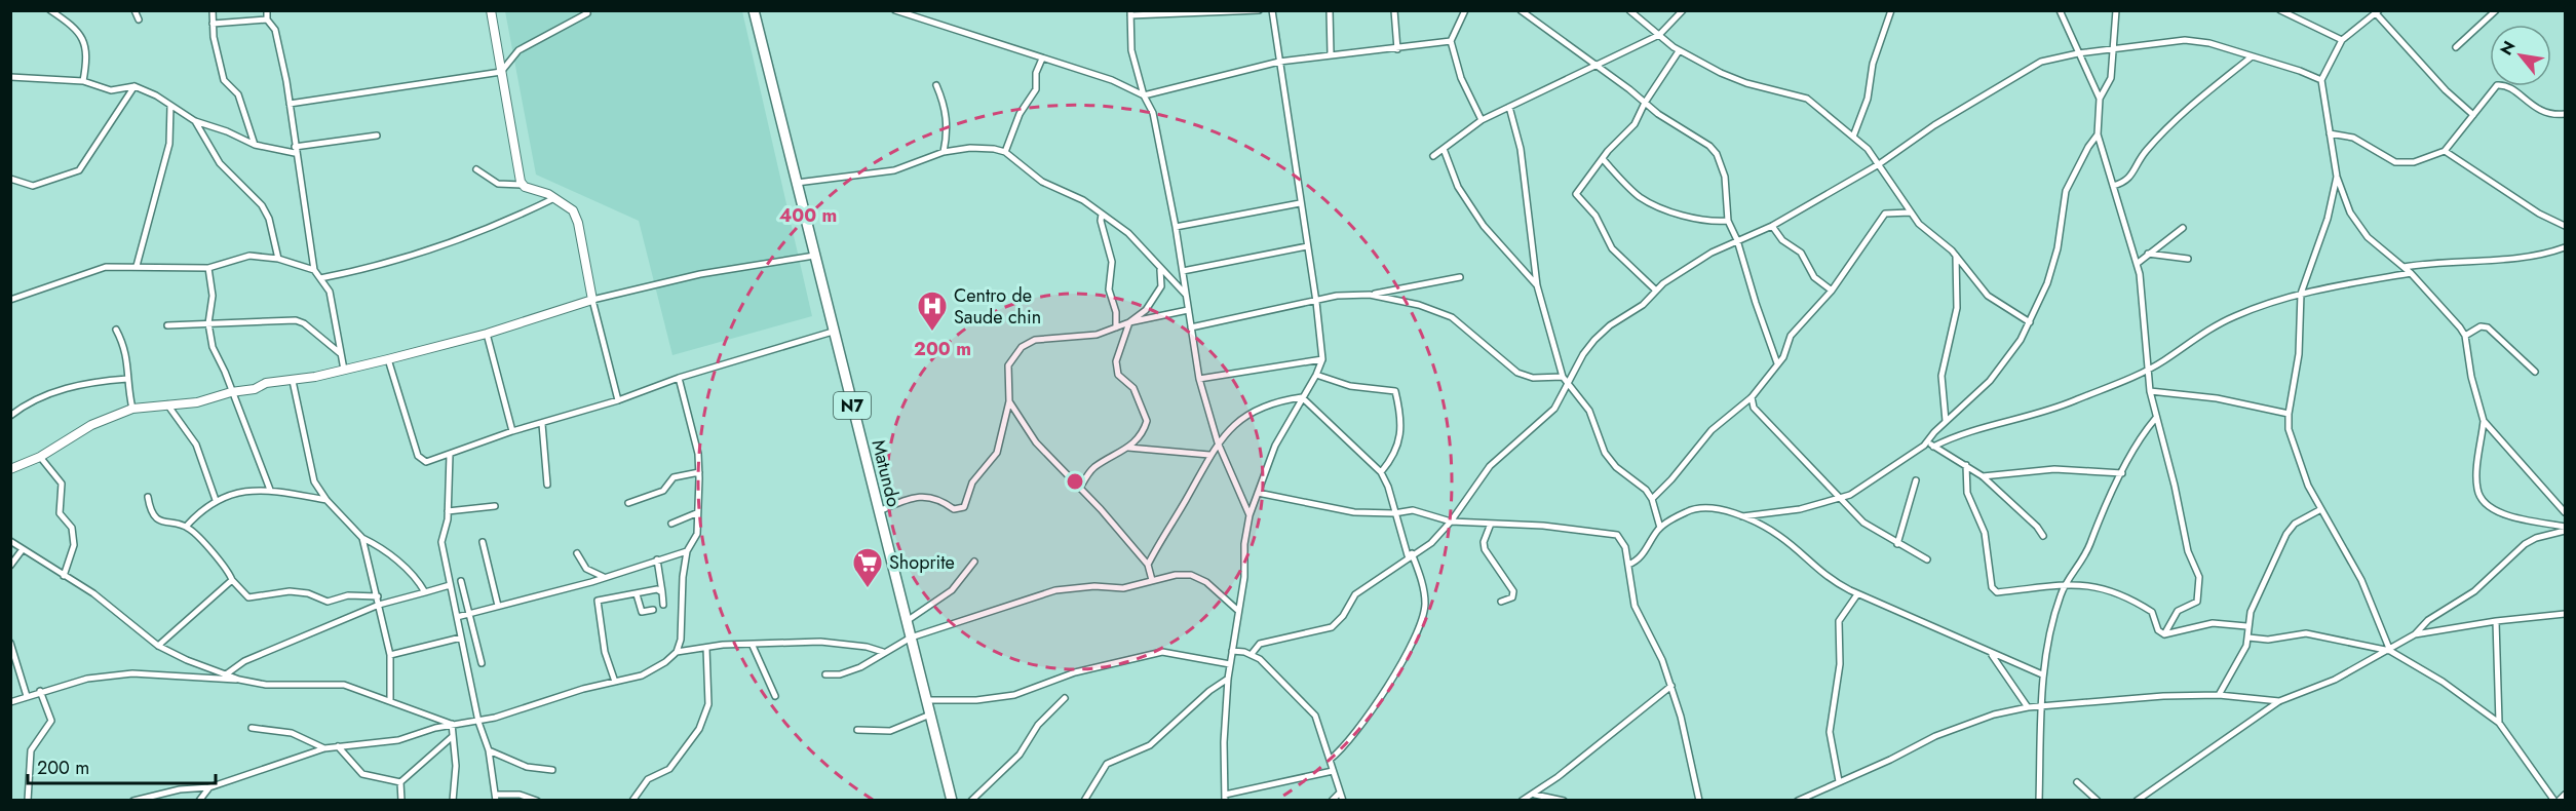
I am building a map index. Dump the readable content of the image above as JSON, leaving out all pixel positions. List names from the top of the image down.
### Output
{
  "streets": {
    "main road": ["N7", "Matundo"]
  },
  "places": {
    "hospital": ["Centro de Saude chin"],
    "supermarket": ["Shoprite"]
  },
  "scale_bar": "200 m",
  "north": "top left",
  "rings": ["400 m", "200 m"]
}
